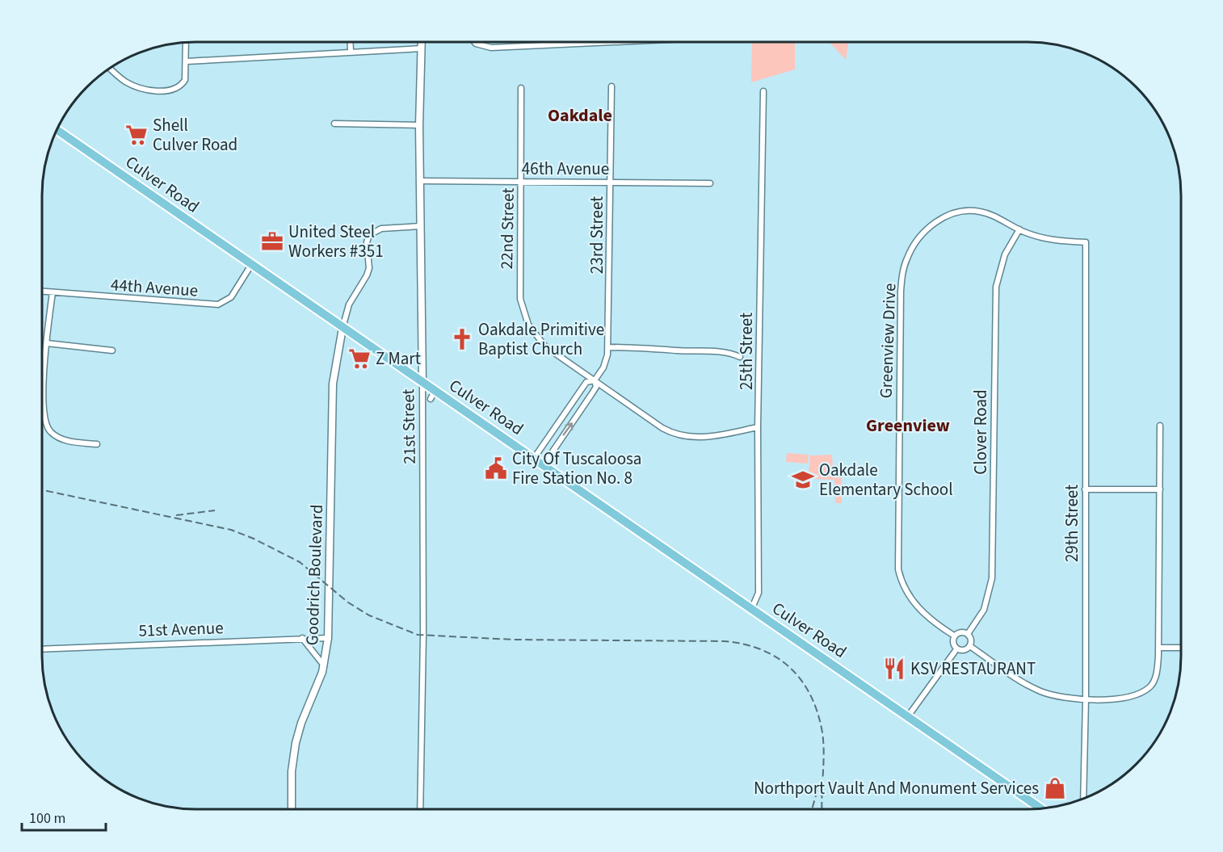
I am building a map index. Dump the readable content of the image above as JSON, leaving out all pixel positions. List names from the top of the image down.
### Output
{
  "streets": {
    "main road": ["Culver Road"],
    "street": [
      "46th Avenue",
      "22nd Street",
      "23rd Street",
      "44th Avenue",
      "Greenview Drive",
      "25th Street",
      "21st Street",
      "Clover Road",
      "29th Street",
      "Goodrich Boulevard",
      "51st Avenue"
    ]
  },
  "crossings": [
    ["46th Avenue", "22nd Street"],
    ["46th Avenue", "23rd Street"],
    ["46th Avenue", "21st Street"],
    ["Culver Road", "23rd Street"],
    ["Culver Road", "44th Avenue"],
    ["Culver Road", "25th Street"],
    ["Culver Road", "21st Street"],
    ["Culver Road", "Goodrich Boulevard"],
    ["22nd Street", "23rd Street"],
    ["22nd Street", "25th Street"],
    ["Greenview Drive", "Clover Road"],
    ["Greenview Drive", "29th Street"],
    ["Goodrich Boulevard", "51st Avenue"]
  ],
  "districts": ["Oakdale", "Greenview"],
  "places": {
    "supermarket": ["Shell Culver Road", "Z Mart"],
    "office": ["United Steel Workers #351"],
    "church": ["Oakdale Primitive Baptist Church"],
    "public building": ["City Of Tuscaloosa Fire Station No. 8"],
    "school or university": ["Oakdale Elementary School"],
    "restaurant": ["KSV RESTAURANT"],
    "shop": ["Northport Vault And Monument Services"]
  },
  "scale_bar": "100 m"
}
